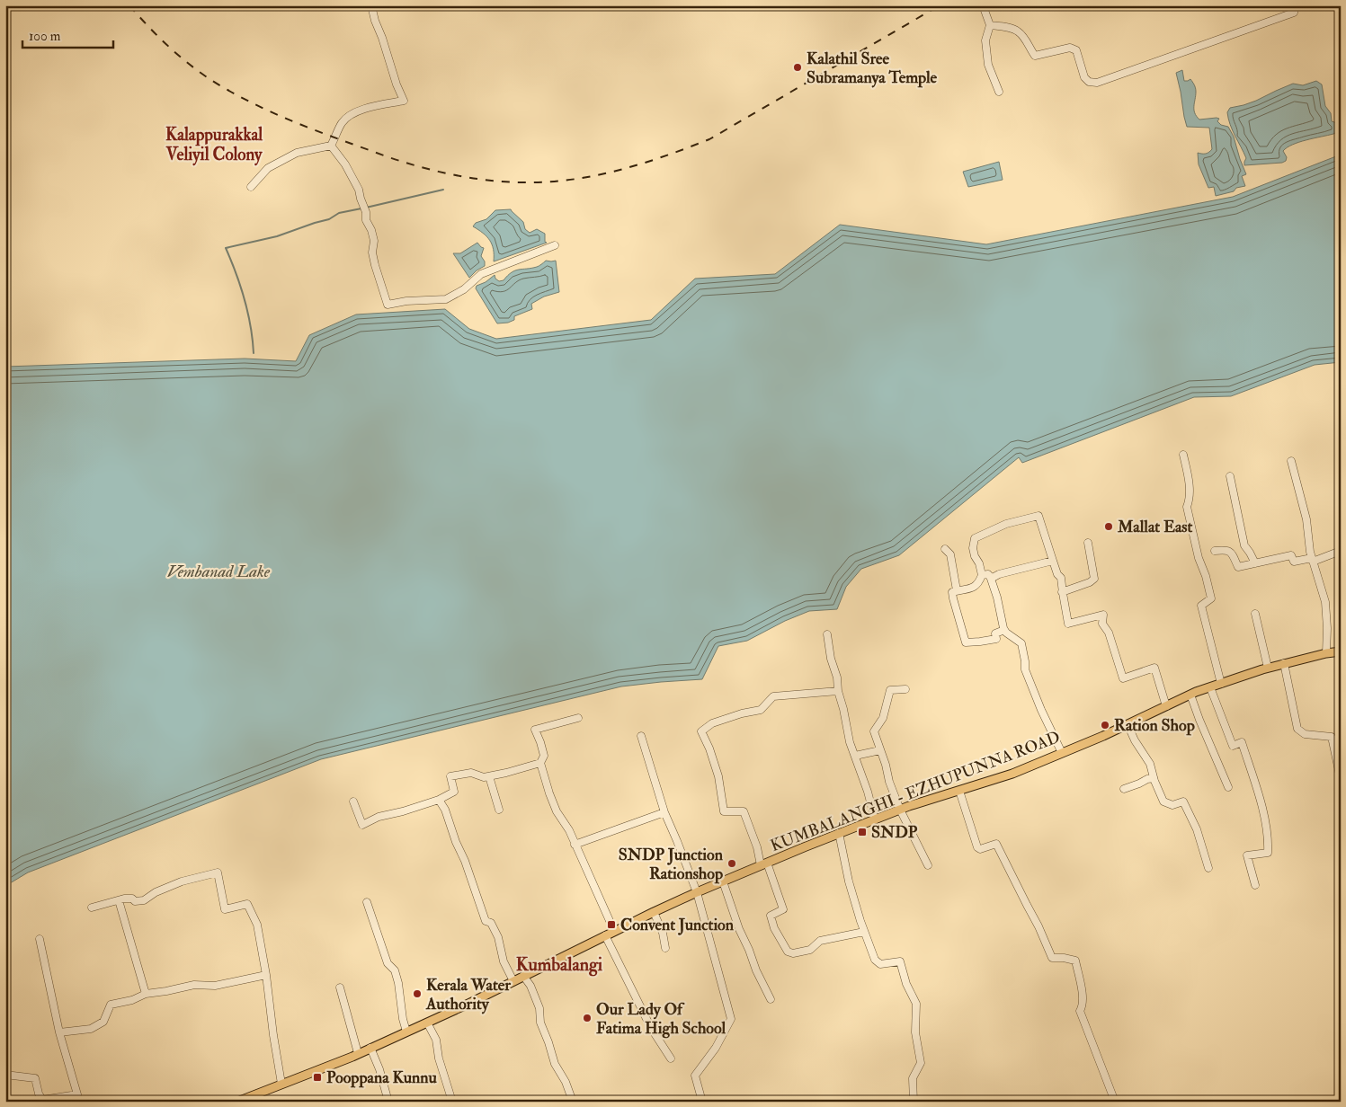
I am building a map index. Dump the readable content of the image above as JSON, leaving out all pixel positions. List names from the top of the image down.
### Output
{
  "streets": {
    "main road": ["KUMBALANGHI - EZHUPUNNA ROAD"]
  },
  "districts": ["Kalappurakkal Veliyil Colony", "Kumbalangi"],
  "water": ["Vembanad Lake"],
  "places": {
    "other": [
      "Kalathil Sree Subramanya Temple",
      "Mallat East",
      "Ration Shop",
      "SNDP Junction Rationshop",
      "Kerala Water Authority",
      "Our Lady Of Fatima High School"
    ],
    "transit": ["SNDP", "Convent Junction", "Pooppana Kunnu"]
  },
  "scale_bar": "100 m"
}
